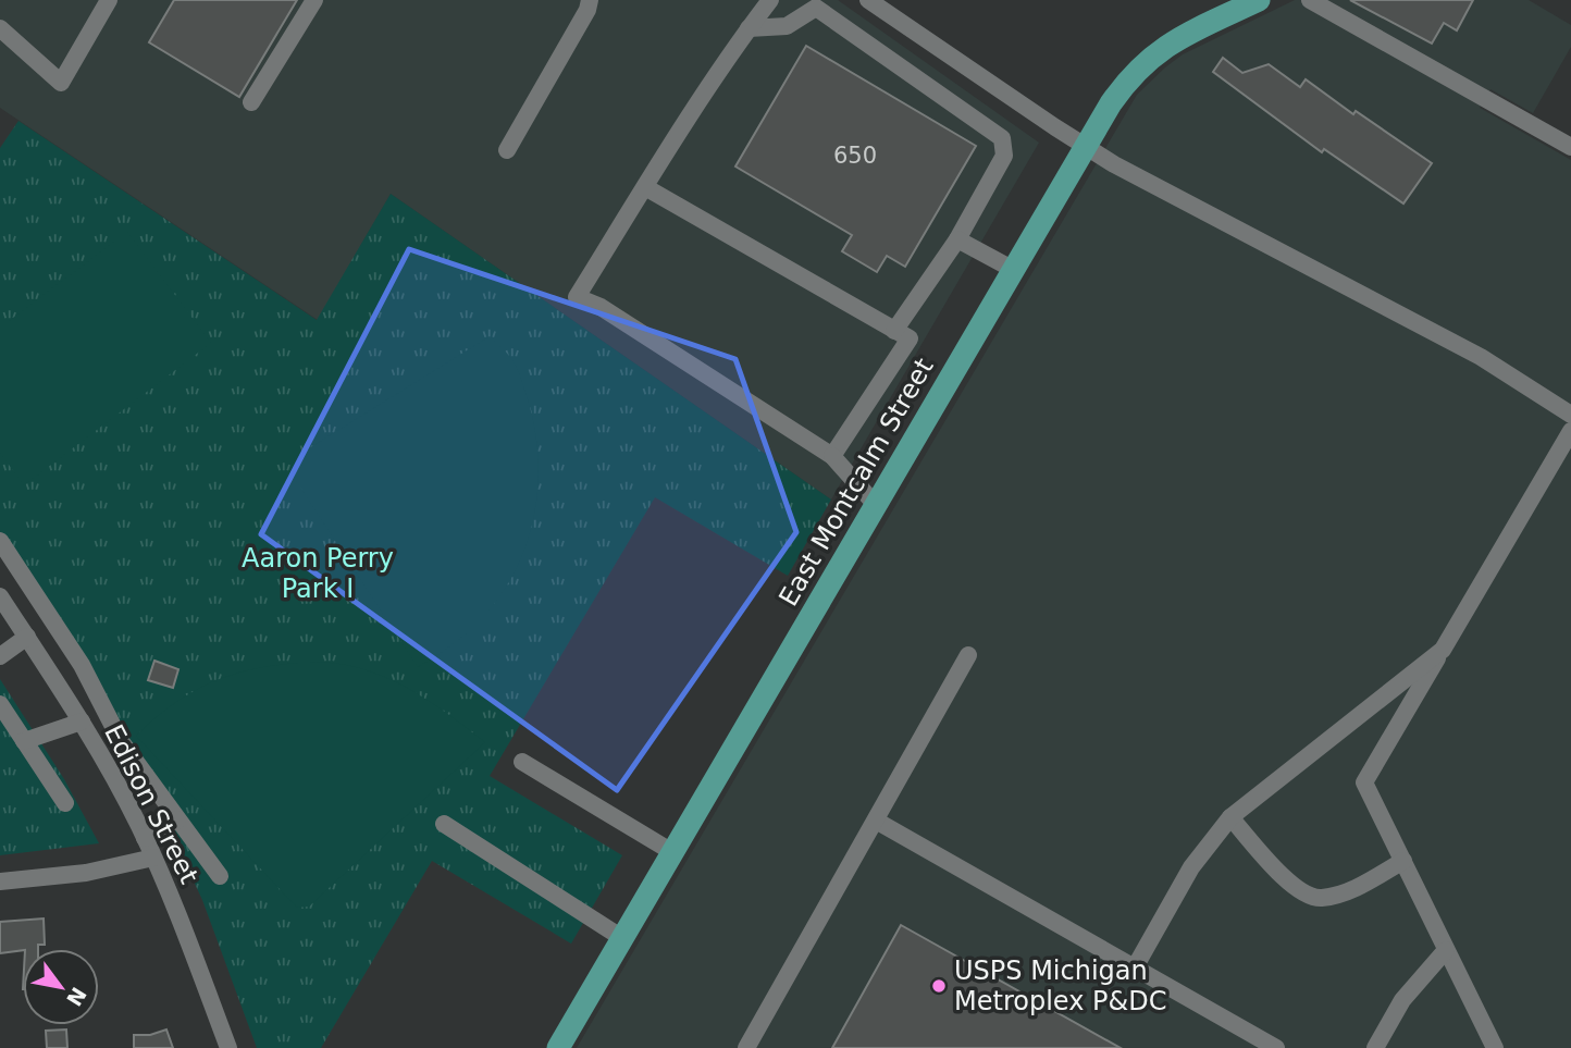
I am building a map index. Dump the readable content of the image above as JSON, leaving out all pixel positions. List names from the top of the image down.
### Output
{
  "streets": {
    "main road": ["East Montcalm Street"],
    "street": ["Edison Street"]
  },
  "parks": ["Aaron Perry Park I"],
  "places": ["USPS Michigan Metroplex P&DC"],
  "house_numbers": ["650"],
  "north": "bottom right"
}
